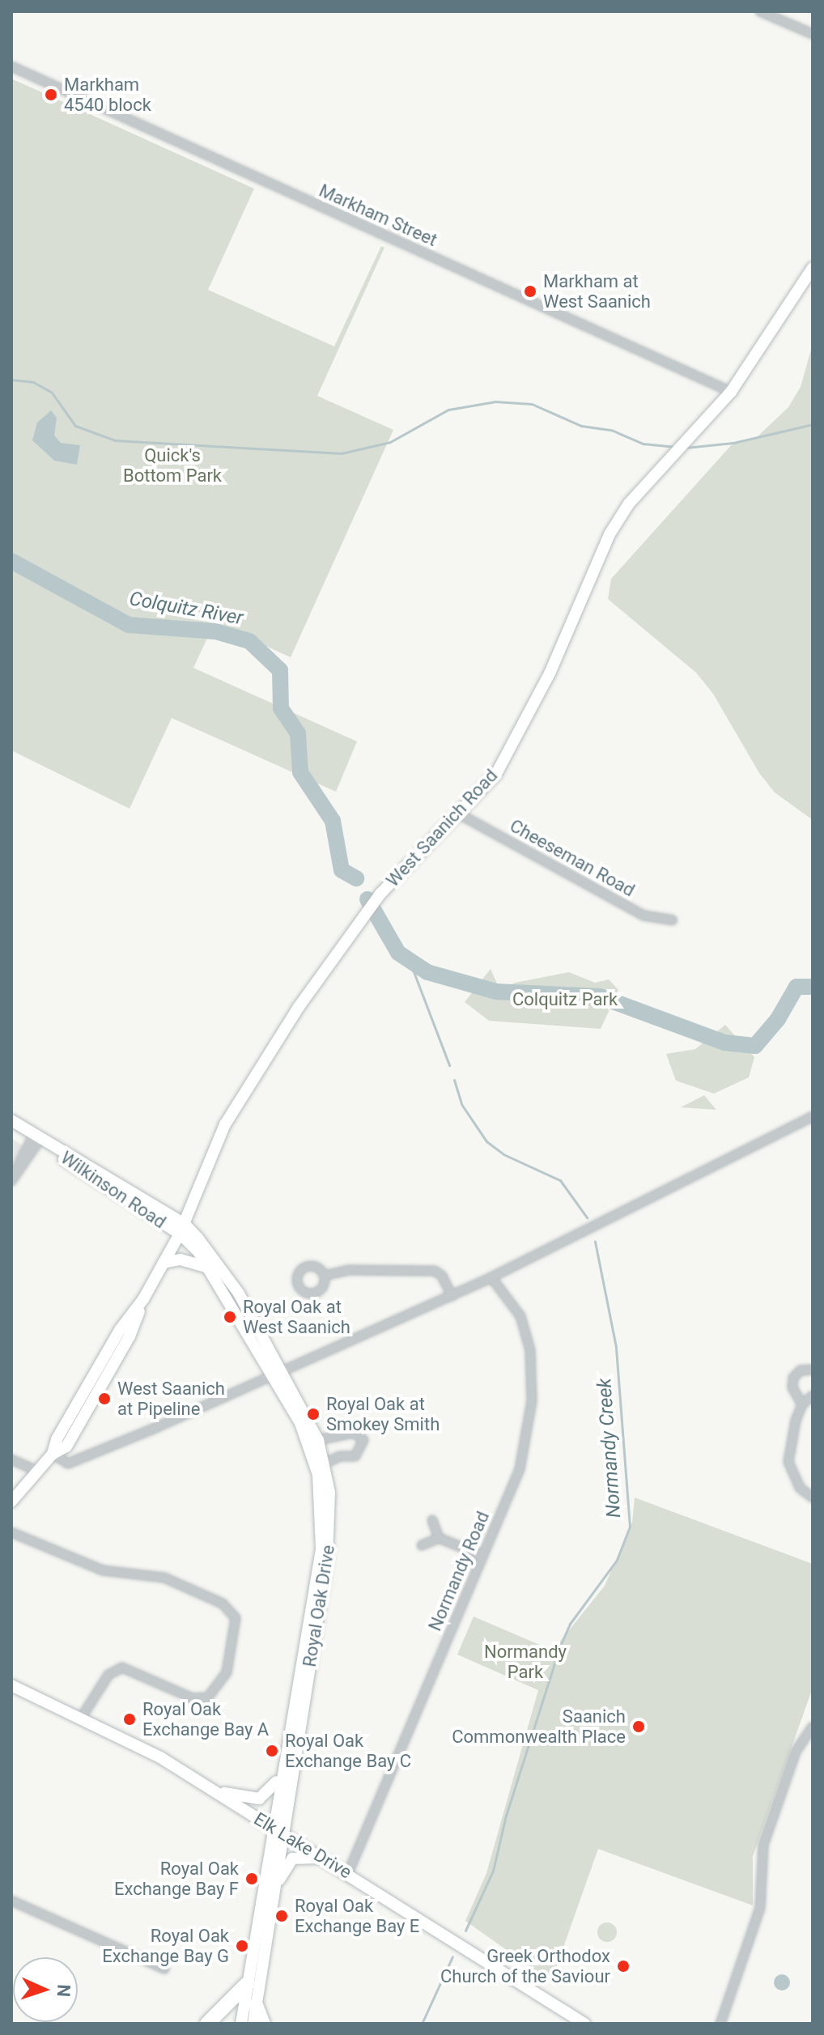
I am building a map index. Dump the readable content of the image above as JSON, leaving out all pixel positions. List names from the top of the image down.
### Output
{
  "streets": {
    "main road": [
      "West Saanich Road",
      "Wilkinson Road",
      "Royal Oak Drive",
      "Elk Lake Drive"
    ],
    "street": ["Markham Street", "Cheeseman Road", "Normandy Road"]
  },
  "crossings": [
    ["Markham Street", "West Saanich Road"],
    ["West Saanich Road", "Cheeseman Road"],
    ["West Saanich Road", "Wilkinson Road"],
    ["West Saanich Road", "Royal Oak Drive"],
    ["Wilkinson Road", "Royal Oak Drive"],
    ["Normandy Road", "Elk Lake Drive"],
    ["Royal Oak Drive", "Elk Lake Drive"]
  ],
  "water": ["Colquitz River", "Normandy Creek"],
  "parks": ["Quick's Bottom Park", "Colquitz Park", "Normandy Park"],
  "places": [
    "Markham 4540 block",
    "Markham at West Saanich",
    "Royal Oak at West Saanich",
    "West Saanich at Pipeline",
    "Royal Oak at Smokey Smith",
    "Royal Oak Exchange Bay A",
    "Saanich Commonwealth Place",
    "Royal Oak Exchange Bay C",
    "Royal Oak Exchange Bay F",
    "Royal Oak Exchange Bay E",
    "Royal Oak Exchange Bay G",
    "Greek Orthodox Church of the Saviour"
  ],
  "north": "right"
}
